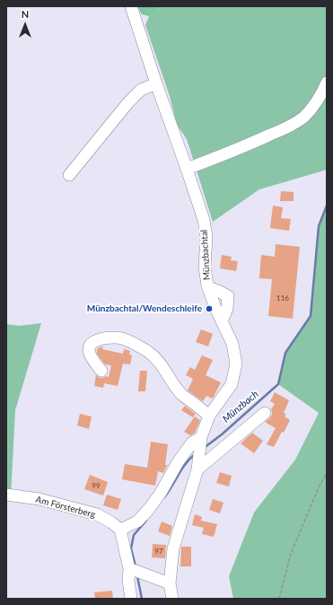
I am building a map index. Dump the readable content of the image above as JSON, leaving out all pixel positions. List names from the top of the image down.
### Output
{
  "streets": {
    "street": ["Münzbachtal", "Am Försterberg"]
  },
  "water": ["Münzbach"],
  "places": ["Münzbachtal/Wendeschleife"],
  "house_numbers": ["116", "99", "97"],
  "north": "top"
}
